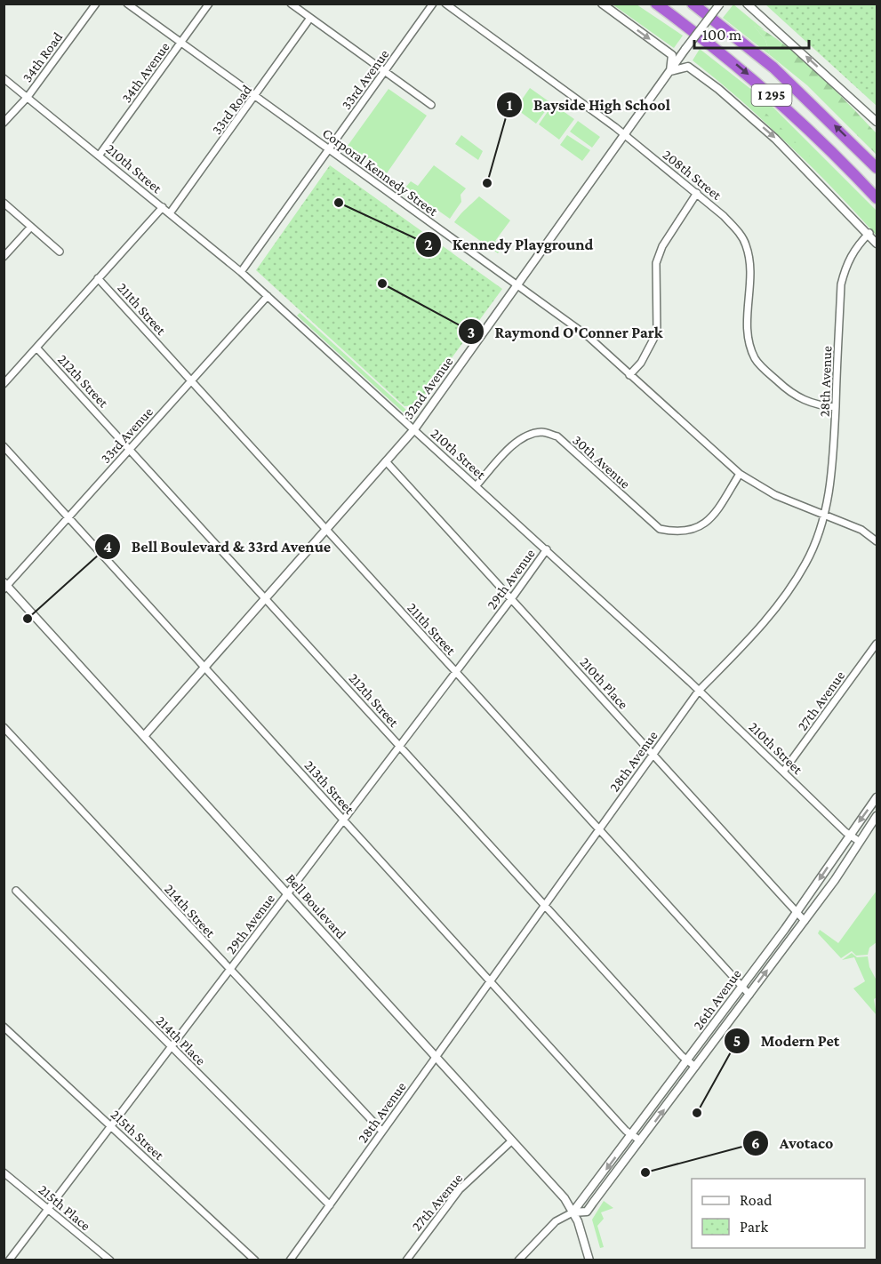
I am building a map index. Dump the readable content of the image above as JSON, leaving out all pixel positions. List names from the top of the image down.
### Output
{
  "streets": {
    "highway": ["I 295"],
    "street": [
      "34th Road",
      "34th Avenue",
      "33rd Avenue",
      "33rd Road",
      "210th Street",
      "Corporal Kennedy Street",
      "208th Street",
      "211th Street",
      "212th Street",
      "28th Avenue",
      "32nd Avenue",
      "30th Avenue",
      "29th Avenue",
      "210th Place",
      "27th Avenue",
      "213th Street",
      "Bell Boulevard",
      "214th Street",
      "26th Avenue",
      "214th Place",
      "215th Street",
      "215th Place"
    ]
  },
  "crossings": [
    ["34th Road", "210th Street"],
    ["34th Avenue", "210th Street"],
    ["34th Avenue", "Corporal Kennedy Street"],
    ["33rd Avenue", "210th Street"],
    ["33rd Avenue", "Corporal Kennedy Street"],
    ["33rd Avenue", "211th Street"],
    ["33rd Avenue", "212th Street"],
    ["33rd Avenue", "213th Street"],
    ["33rd Avenue", "Bell Boulevard"],
    ["33rd Road", "210th Street"],
    ["33rd Road", "Corporal Kennedy Street"],
    ["210th Street", "28th Avenue"],
    ["210th Street", "32nd Avenue"],
    ["210th Street", "30th Avenue"],
    ["210th Street", "29th Avenue"],
    ["210th Street", "27th Avenue"],
    ["210th Street", "26th Avenue"],
    ["Corporal Kennedy Street", "28th Avenue"],
    ["Corporal Kennedy Street", "32nd Avenue"],
    ["Corporal Kennedy Street", "30th Avenue"],
    ["208th Street", "28th Avenue"],
    ["208th Street", "32nd Avenue"],
    ["211th Street", "28th Avenue"],
    ["211th Street", "32nd Avenue"],
    ["211th Street", "29th Avenue"],
    ["211th Street", "26th Avenue"],
    ["212th Street", "28th Avenue"],
    ["212th Street", "32nd Avenue"],
    ["212th Street", "29th Avenue"],
    ["212th Street", "26th Avenue"],
    ["28th Avenue", "210th Place"],
    ["28th Avenue", "213th Street"],
    ["28th Avenue", "Bell Boulevard"],
    ["28th Avenue", "214th Street"],
    ["28th Avenue", "214th Place"],
    ["32nd Avenue", "210th Place"],
    ["32nd Avenue", "213th Street"],
    ["32nd Avenue", "Bell Boulevard"],
    ["29th Avenue", "210th Place"],
    ["29th Avenue", "213th Street"],
    ["29th Avenue", "Bell Boulevard"],
    ["29th Avenue", "214th Street"],
    ["29th Avenue", "214th Place"],
    ["29th Avenue", "215th Street"],
    ["29th Avenue", "215th Place"],
    ["210th Place", "26th Avenue"],
    ["27th Avenue", "Bell Boulevard"],
    ["213th Street", "26th Avenue"],
    ["Bell Boulevard", "26th Avenue"]
  ],
  "places": [
    "Bayside High School",
    "Kennedy Playground",
    "Raymond O'Conner Park",
    "Bell Boulevard & 33rd Avenue",
    "Modern Pet",
    "Avotaco"
  ],
  "legend": ["Road", "Park"],
  "scale_bar": "100 m"
}
